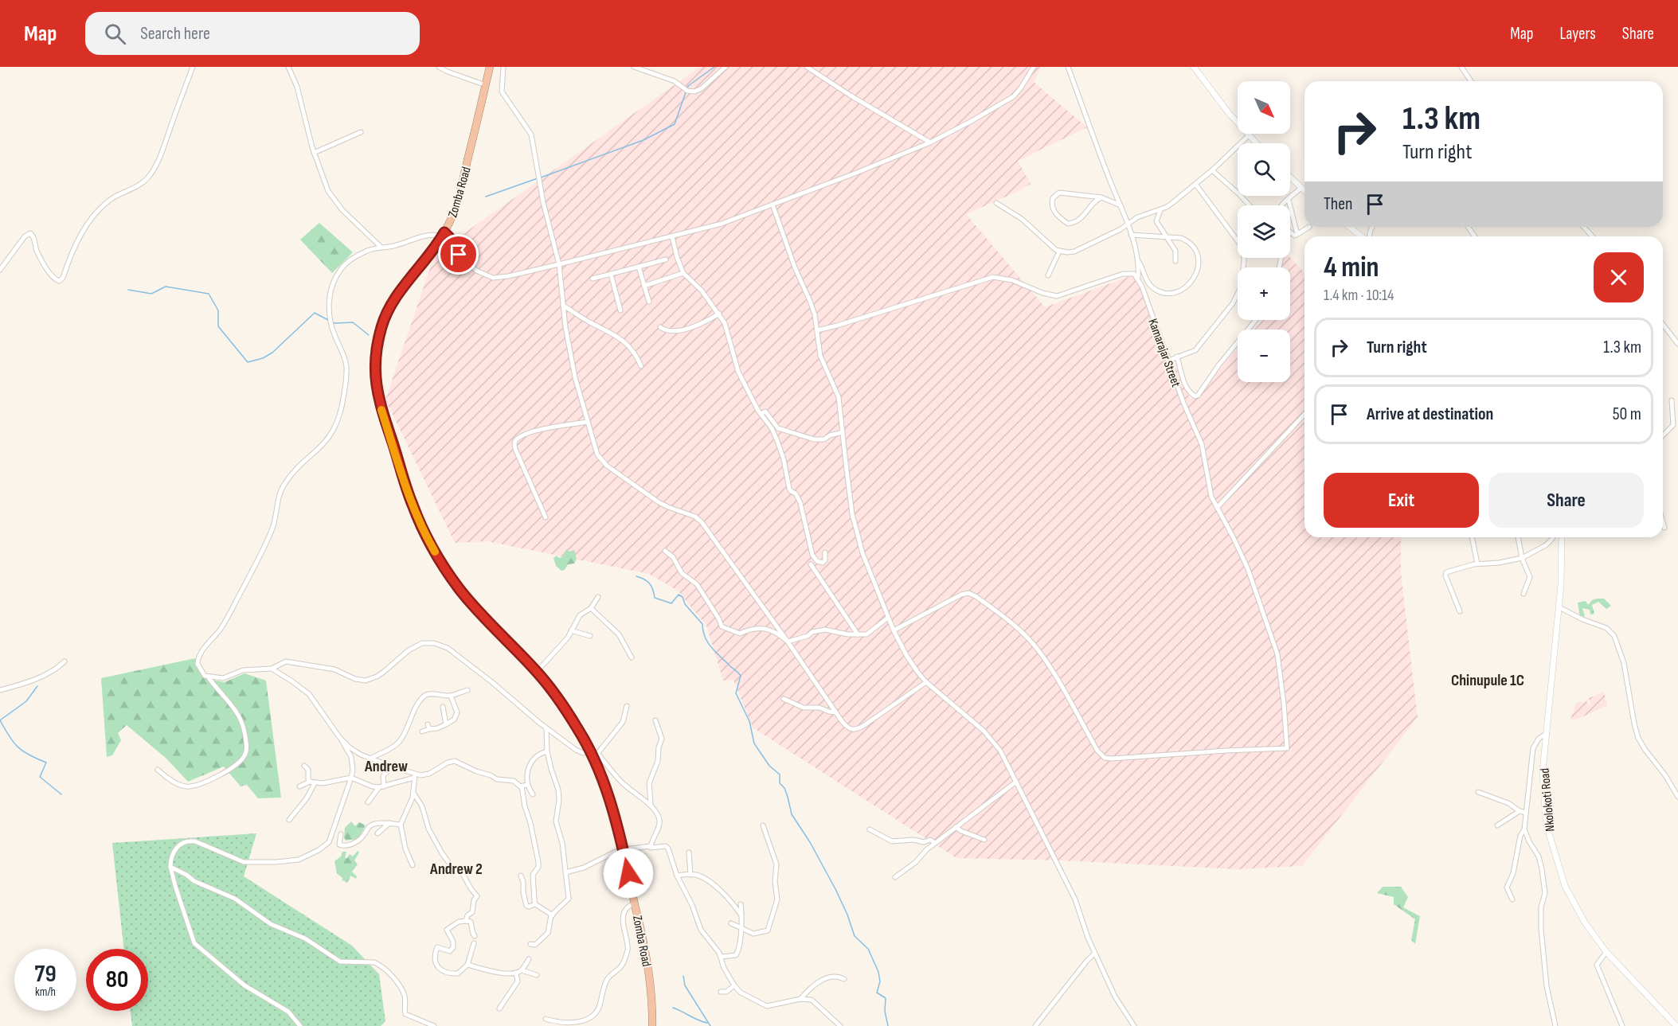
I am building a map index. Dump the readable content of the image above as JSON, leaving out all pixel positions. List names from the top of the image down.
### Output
{
  "streets": {
    "highway": ["Zomba Road"],
    "main road": ["Nkolokoti Road"],
    "street": ["Kamarajar Street"]
  },
  "districts": ["Chinupule 1C", "Andrew", "Andrew 2"],
  "north": "bottom right",
  "page": {
    "header": "Map",
    "search": "Search here",
    "nav": ["Map", "Layers", "Share"],
    "map_buttons": ["+", "−"],
    "turn": ["1.3 km", "Turn right"],
    "then": "Then",
    "heading": ["4 min", "1.4 km · 10:14"],
    "list": [
      {
        "name": "Turn right",
        "value": "1.3 km"
      },
      {
        "name": "Arrive at destination",
        "value": "50 m"
      }
    ],
    "buttons": ["Exit", "Share"],
    "speed": "79 km/h",
    "limit": "80"
  }
}
